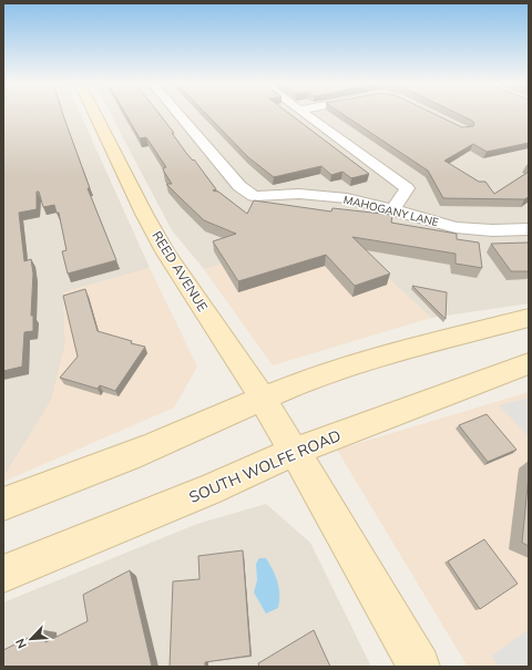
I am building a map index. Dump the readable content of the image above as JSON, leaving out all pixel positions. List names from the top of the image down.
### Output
{
  "streets": {
    "main road": ["REED AVENUE", "SOUTH WOLFE ROAD"],
    "street": ["MAHOGANY LANE"]
  },
  "crossings": [
    ["REED AVENUE", "SOUTH WOLFE ROAD"]
  ],
  "north": "bottom left"
}
